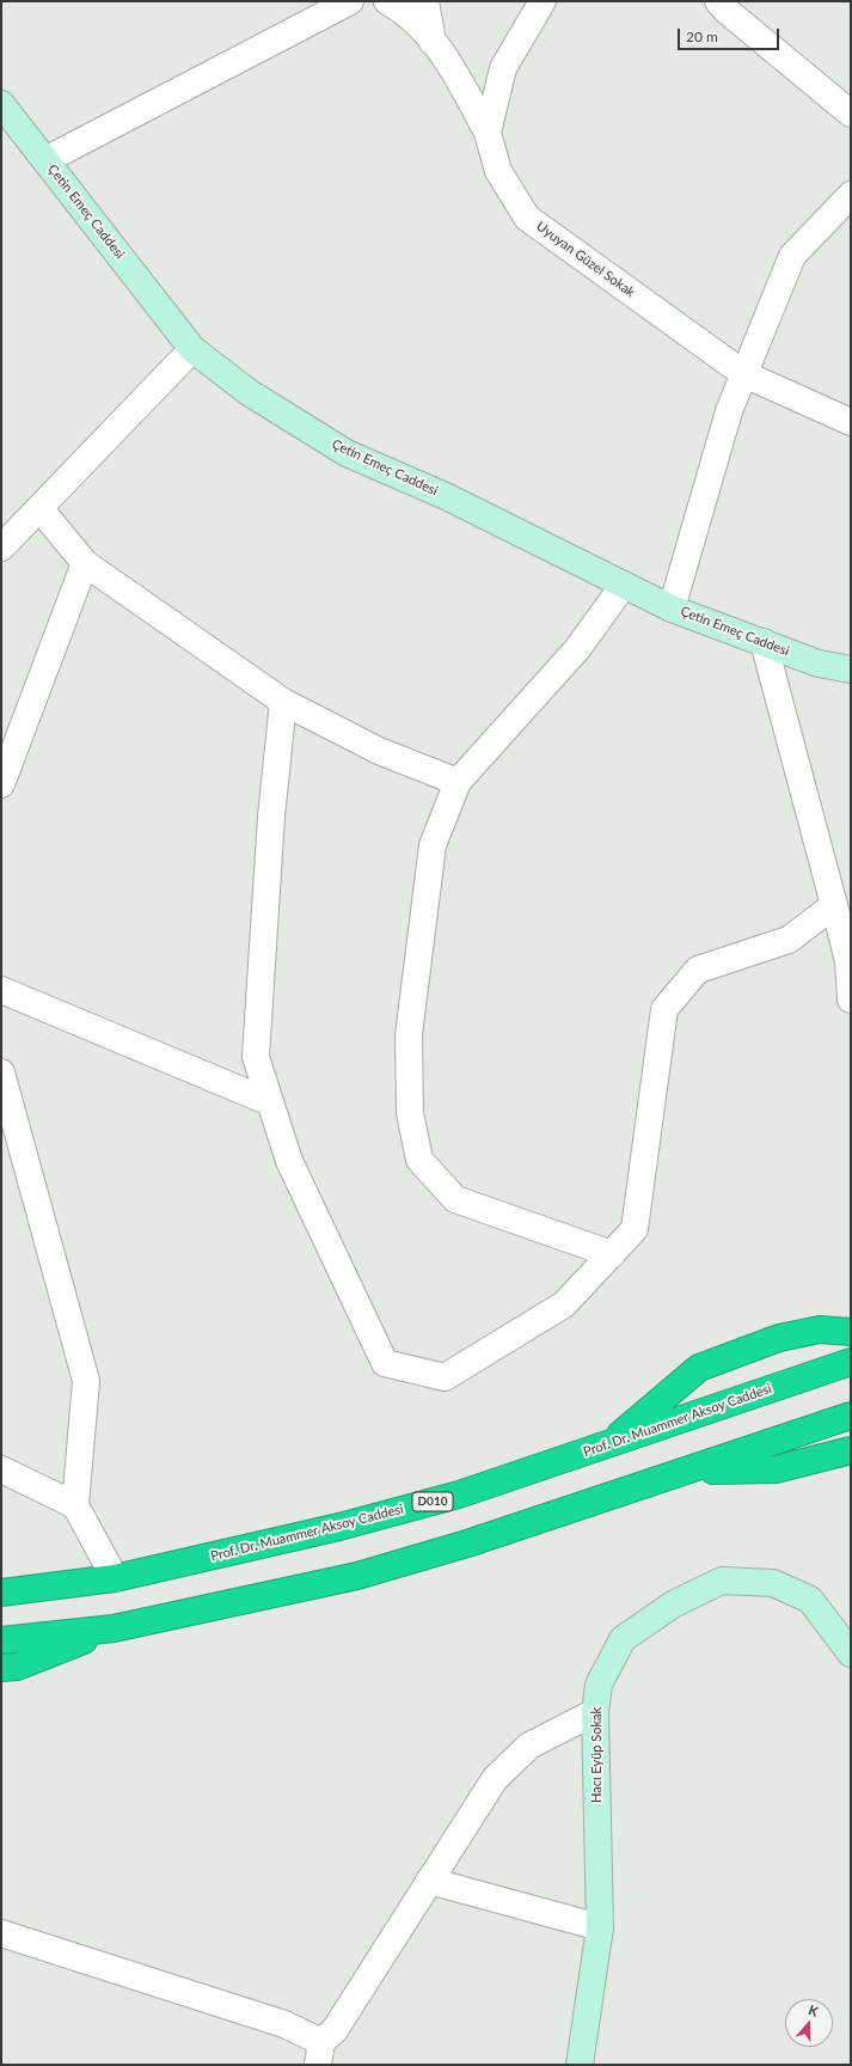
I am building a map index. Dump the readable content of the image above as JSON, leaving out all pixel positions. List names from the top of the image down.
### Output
{
  "streets": {
    "highway": ["Prof. Dr. Muammer Aksoy Caddesi", "D010"],
    "street": ["Çetin Emeç Caddesi", "Uyuyan Güzel Sokak", "Hacı Eyüp Sokak"]
  },
  "scale_bar": "20 m",
  "north": "top"
}
